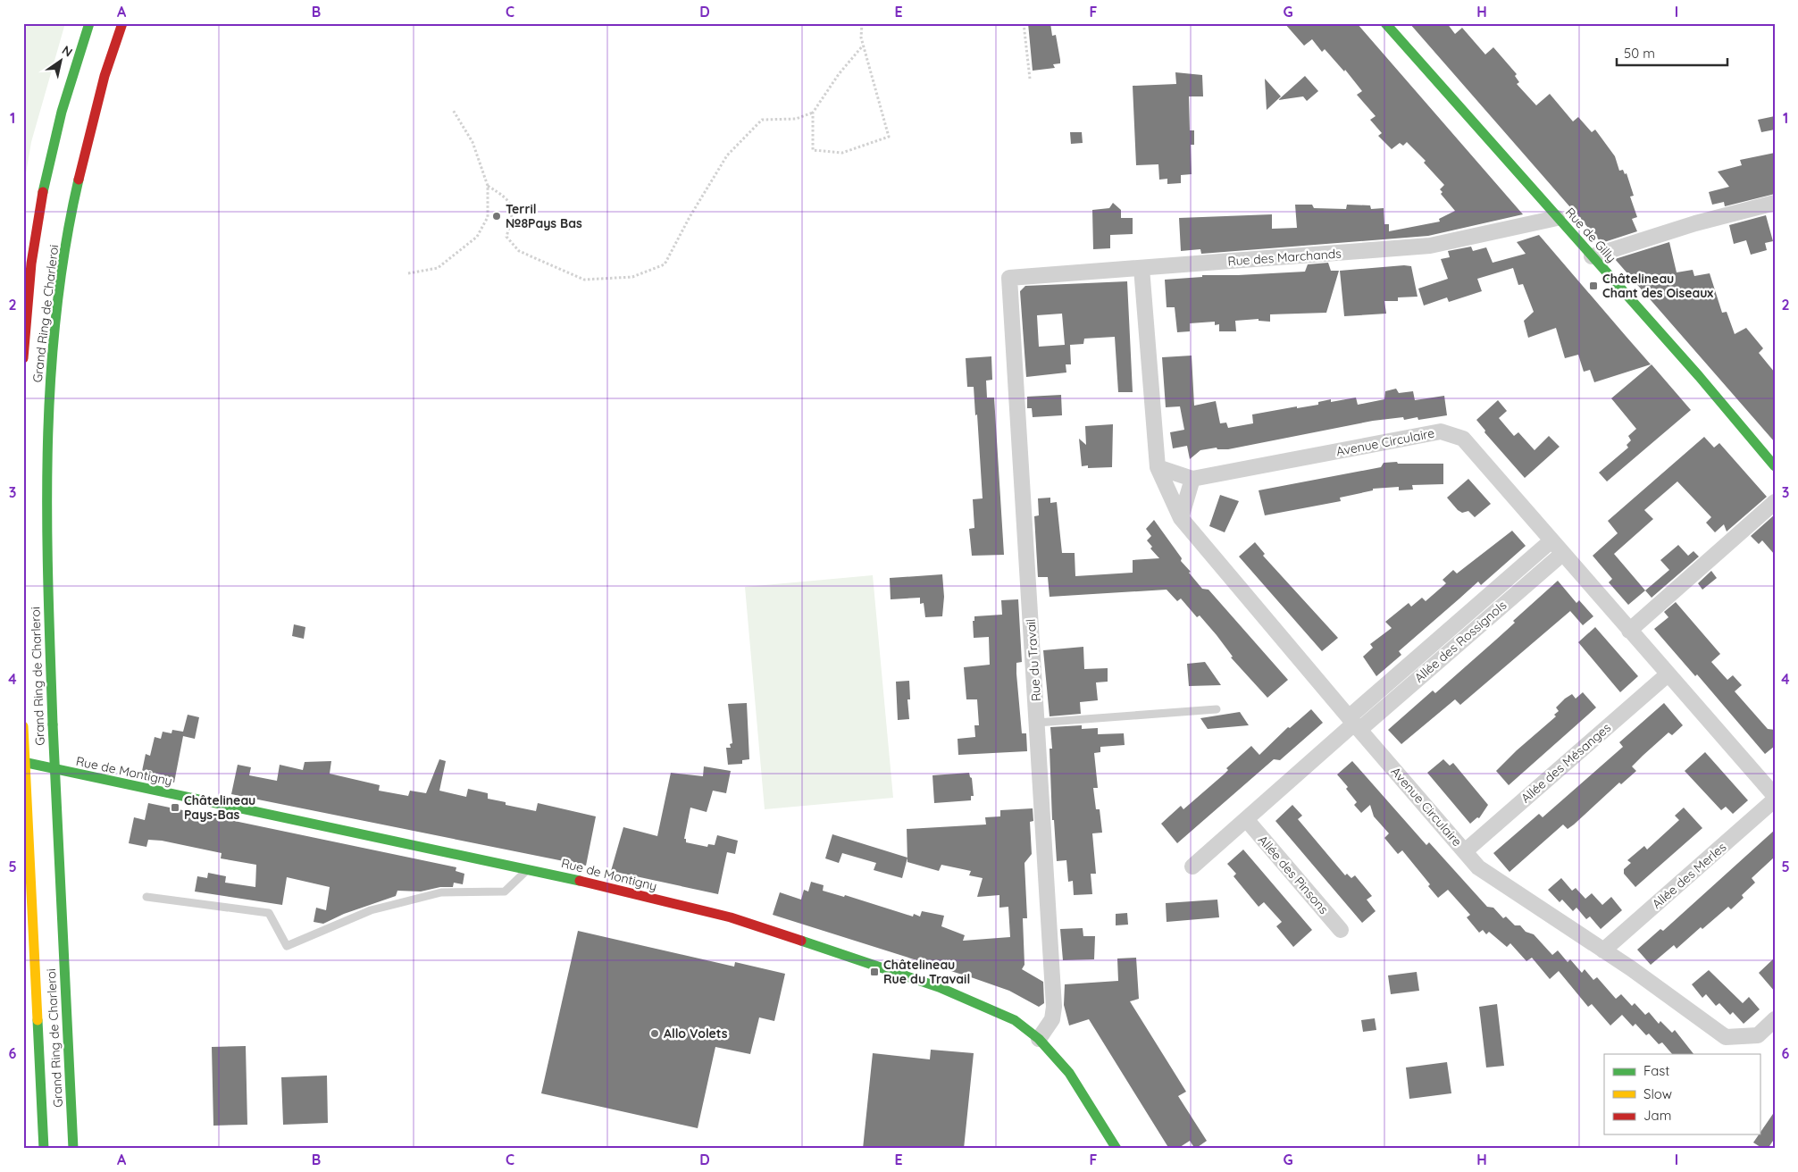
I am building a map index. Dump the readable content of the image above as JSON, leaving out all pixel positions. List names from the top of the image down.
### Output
{
  "streets": {
    "main road": ["Rue de Gilly", "Grand Ring de Charleroi", "Rue de Montigny"],
    "street": [
      "Rue des Marchands",
      "Avenue Circulaire",
      "Allée des Rossignols",
      "Rue du Travail",
      "Allée des Mésanges",
      "Allée des Pinsons",
      "Allée des Merles"
    ]
  },
  "crossings": [
    ["Rue de Gilly", "Rue des Marchands"],
    ["Rue des Marchands", "Avenue Circulaire"],
    ["Rue des Marchands", "Rue du Travail"],
    ["Avenue Circulaire", "Allée des Rossignols"],
    ["Avenue Circulaire", "Allée des Mésanges"],
    ["Avenue Circulaire", "Allée des Merles"],
    ["Allée des Rossignols", "Allée des Pinsons"],
    ["Rue du Travail", "Rue de Montigny"]
  ],
  "places": {
    "other": ["Terril №8Pays Bas", "Allo Volets"],
    "transit": ["Châtelineau Chant des Oiseaux", "Châtelineau Pays-Bas", "Châtelineau Rue du Travail"]
  },
  "legend": ["Fast", "Slow", "Jam"],
  "scale_bar": "50 m",
  "north": "top right",
  "grid": {
    "columns": [
      "A",
      "B",
      "C",
      "D",
      "E",
      "F",
      "G",
      "H",
      "I"
    ],
    "rows": [
      "1",
      "2",
      "3",
      "4",
      "5",
      "6"
    ]
  }
}
